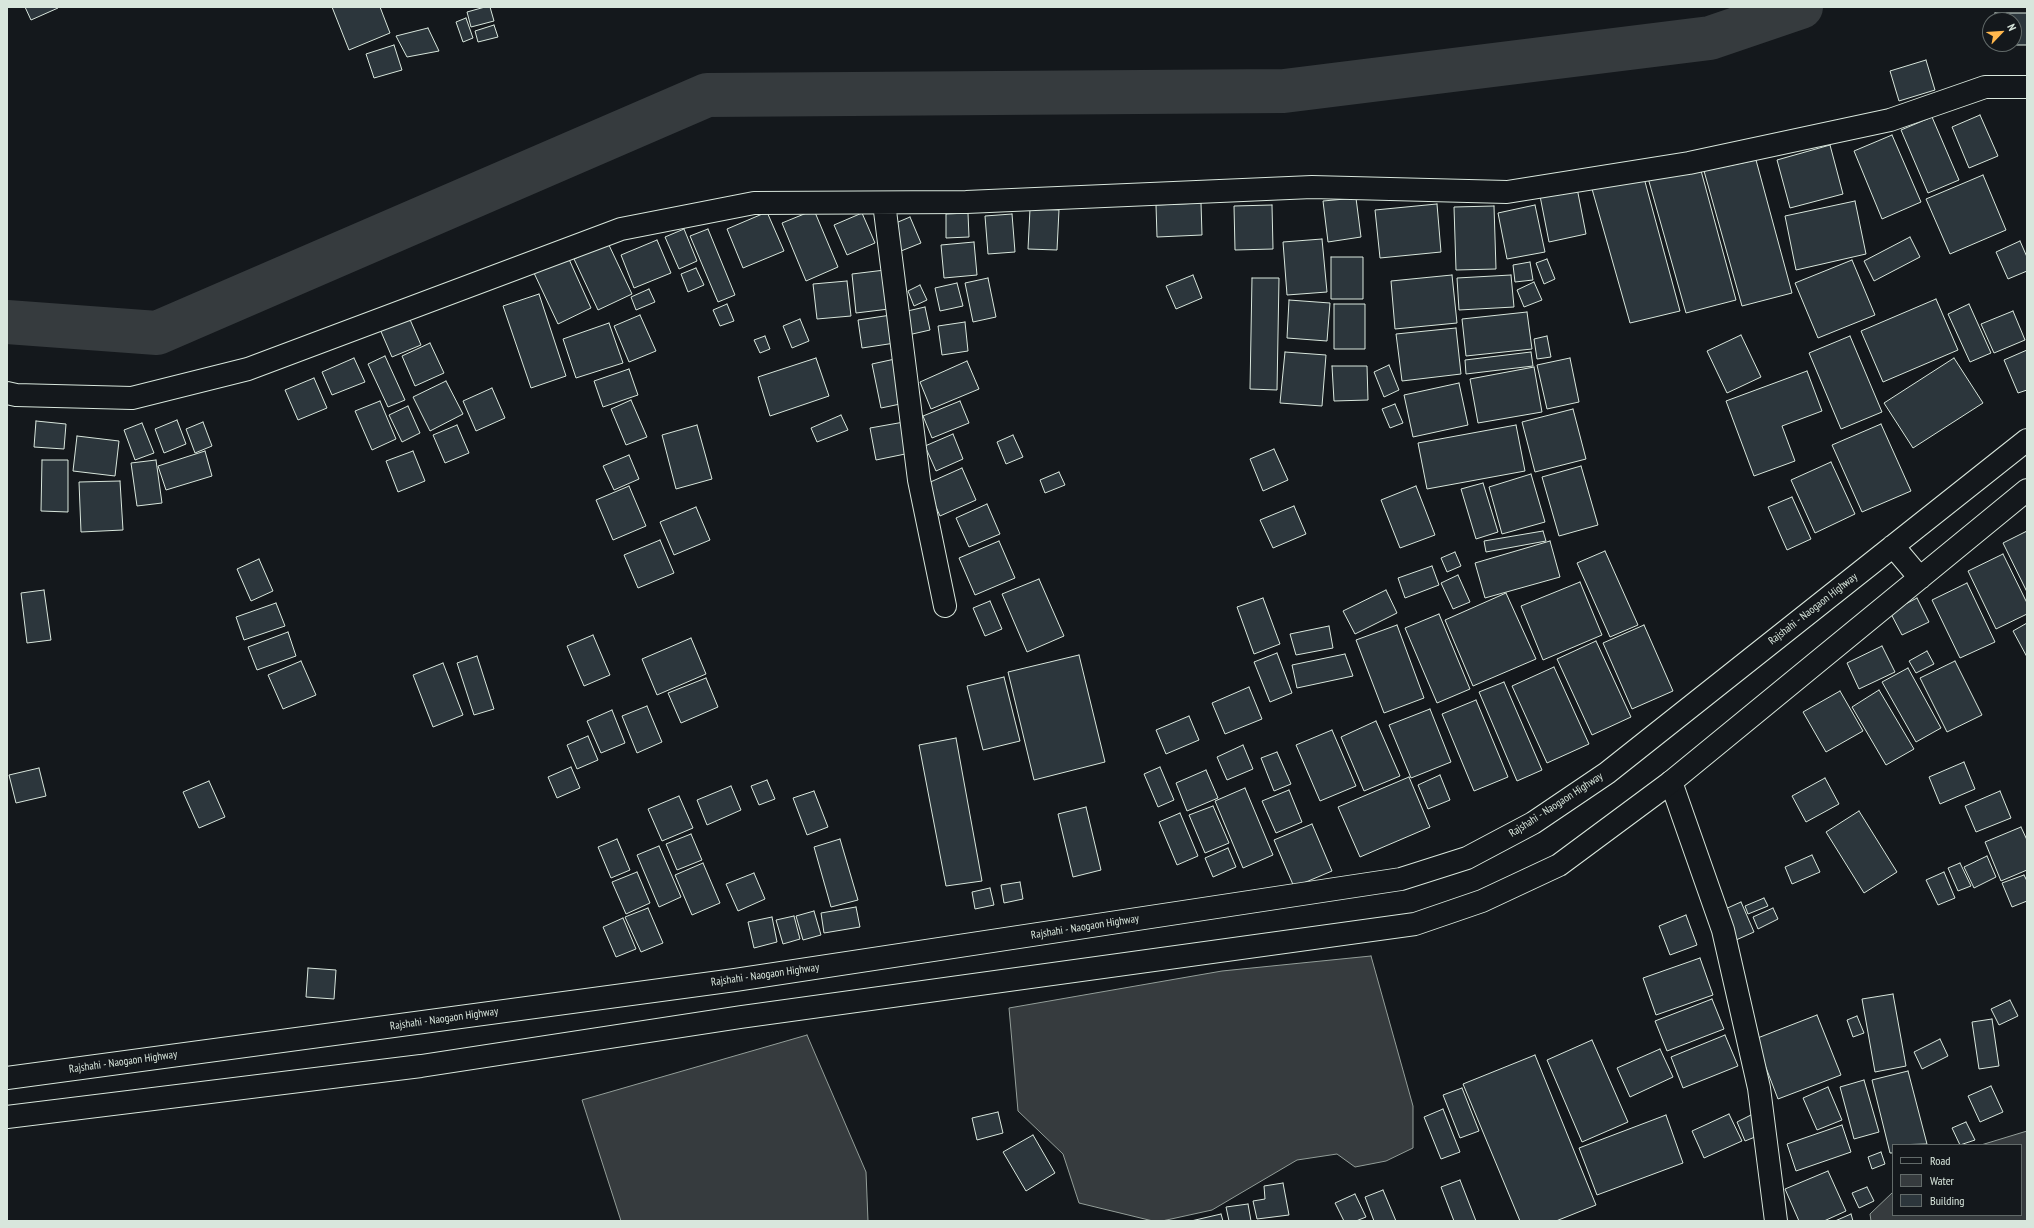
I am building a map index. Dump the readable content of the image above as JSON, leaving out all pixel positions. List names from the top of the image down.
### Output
{
  "streets": {
    "main road": ["Rajshahi - Naogaon Highway"]
  },
  "legend": ["Road", "Water", "Building"],
  "north": "top right"
}
